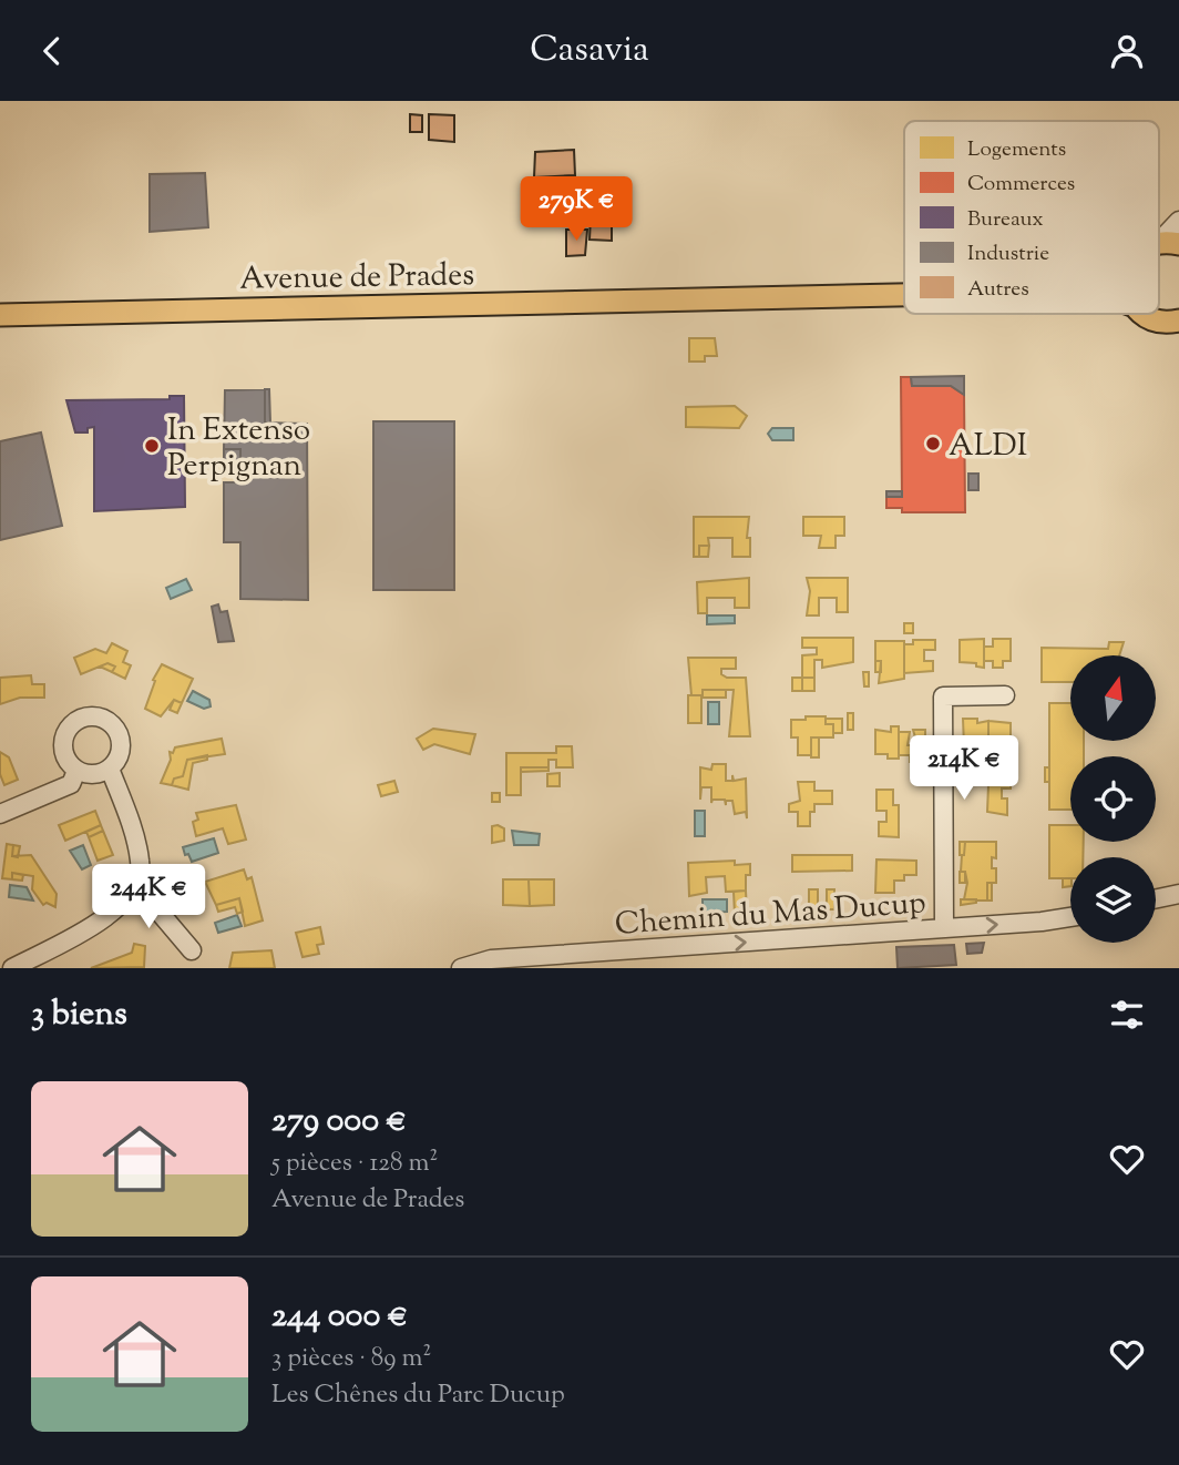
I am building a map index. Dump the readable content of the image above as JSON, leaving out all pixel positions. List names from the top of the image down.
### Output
{
  "streets": {
    "main road": ["Avenue de Prades"],
    "street": ["Chemin du Mas Ducup"]
  },
  "one_way": ["Chemin du Mas Ducup"],
  "places": ["ALDI", "In Extenso Perpignan"],
  "legend": [
    "Logements",
    "Commerces",
    "Bureaux",
    "Industrie",
    "Autres"
  ],
  "north": "top",
  "page": {
    "header": "Casavia",
    "price": ["279K €", "214K €", "244K €"],
    "heading": "3 biens",
    "list": [
      {
        "name": "279 000 €",
        "note": "5 pièces · 128 m² · Avenue de Prades"
      },
      {
        "name": "244 000 €",
        "note": "3 pièces · 89 m² · Les Chênes du Parc Ducup"
      }
    ]
  }
}
